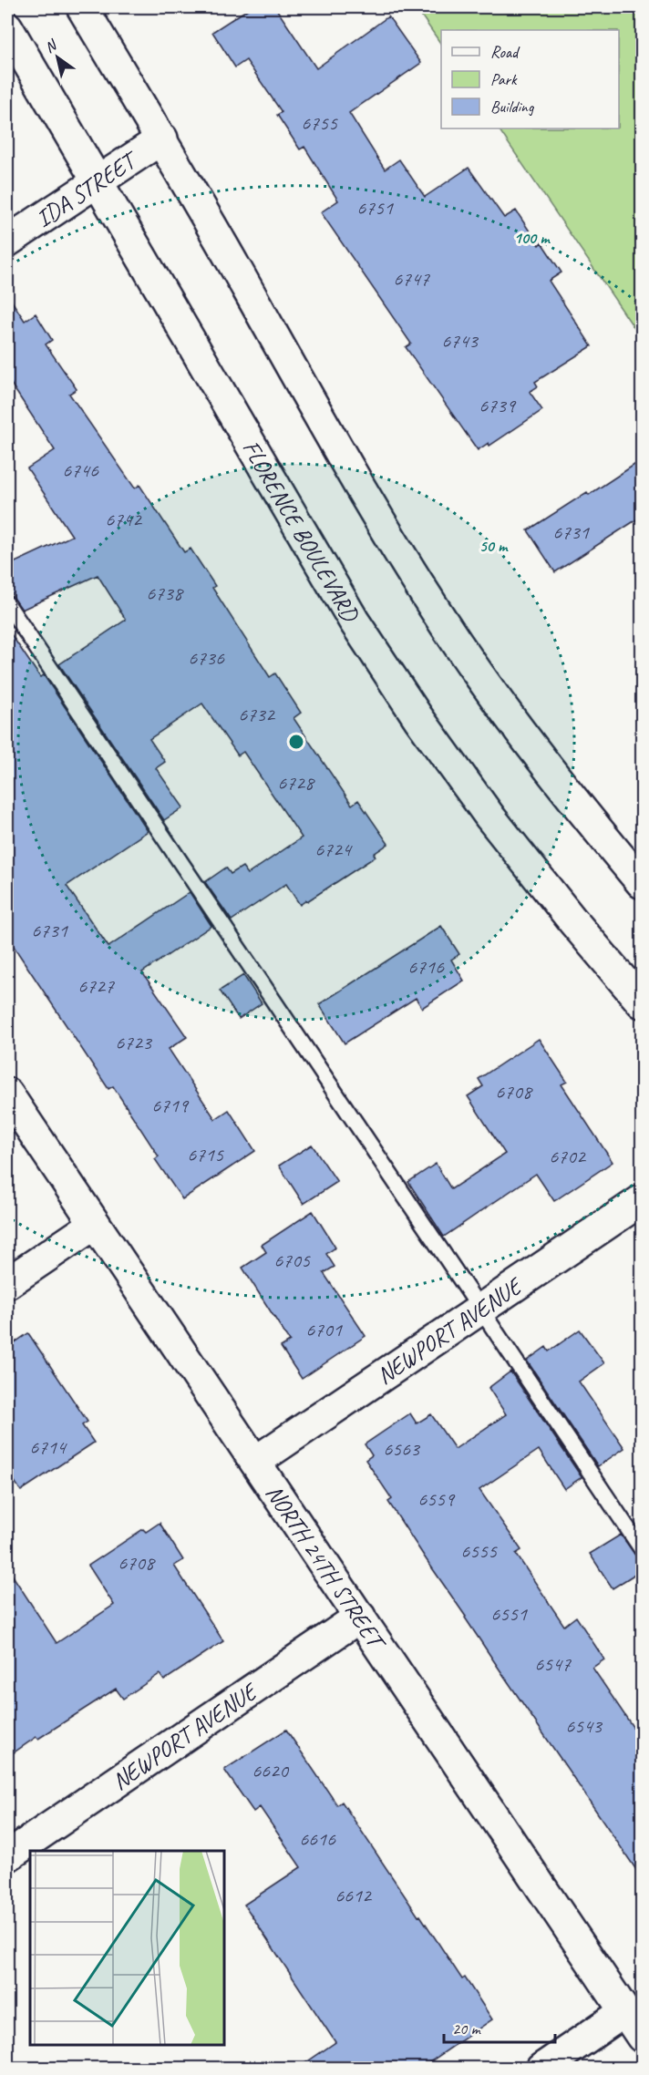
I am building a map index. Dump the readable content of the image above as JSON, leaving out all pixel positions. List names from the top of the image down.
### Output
{
  "streets": {
    "street": [
      "IDA STREET",
      "FLORENCE BOULEVARD",
      "NEWPORT AVENUE",
      "NORTH 24TH STREET"
    ]
  },
  "crossings": [
    ["IDA STREET", "FLORENCE BOULEVARD"],
    ["NEWPORT AVENUE", "NORTH 24TH STREET"]
  ],
  "house_numbers": [
    "6755",
    "6751",
    "6747",
    "6743",
    "6739",
    "6746",
    "6742",
    "6731",
    "6738",
    "6736",
    "6732",
    "6728",
    "6724",
    "6731",
    "6716",
    "6727",
    "6723",
    "6708",
    "6719",
    "6715",
    "6702",
    "6705",
    "6701",
    "6714",
    "6563",
    "6559",
    "6555",
    "6708",
    "6551",
    "6547",
    "6543",
    "6620",
    "6616",
    "6612"
  ],
  "legend": ["Road", "Park", "Building"],
  "scale_bar": "20 m",
  "north": "top left",
  "rings": ["100 m", "50 m"]
}
